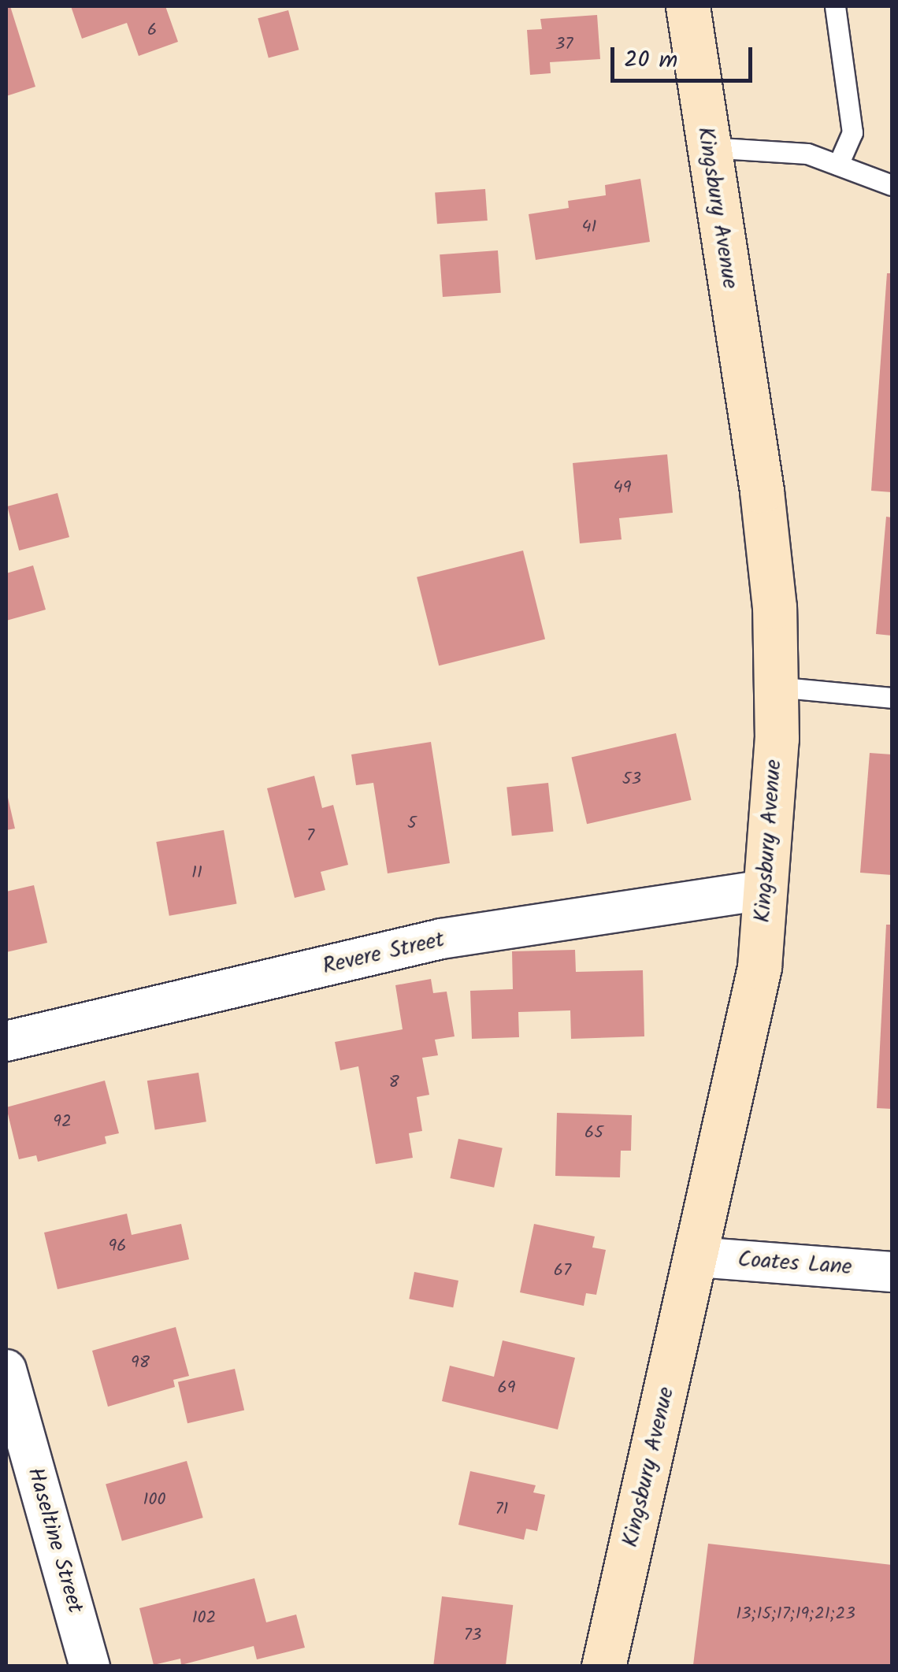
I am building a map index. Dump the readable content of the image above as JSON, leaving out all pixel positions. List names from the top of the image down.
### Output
{
  "streets": {
    "main road": ["Kingsbury Avenue"],
    "street": ["Revere Street", "Coates Lane", "Haseltine Street"]
  },
  "crossings": [
    ["Kingsbury Avenue", "Revere Street"],
    ["Kingsbury Avenue", "Coates Lane"]
  ],
  "house_numbers": [
    "6",
    "37",
    "41",
    "49",
    "53",
    "5",
    "7",
    "11",
    "8",
    "92",
    "65",
    "96",
    "67",
    "98",
    "69",
    "100",
    "71",
    "13;15;17;19;21;23",
    "102",
    "73"
  ],
  "scale_bar": "20 m"
}
